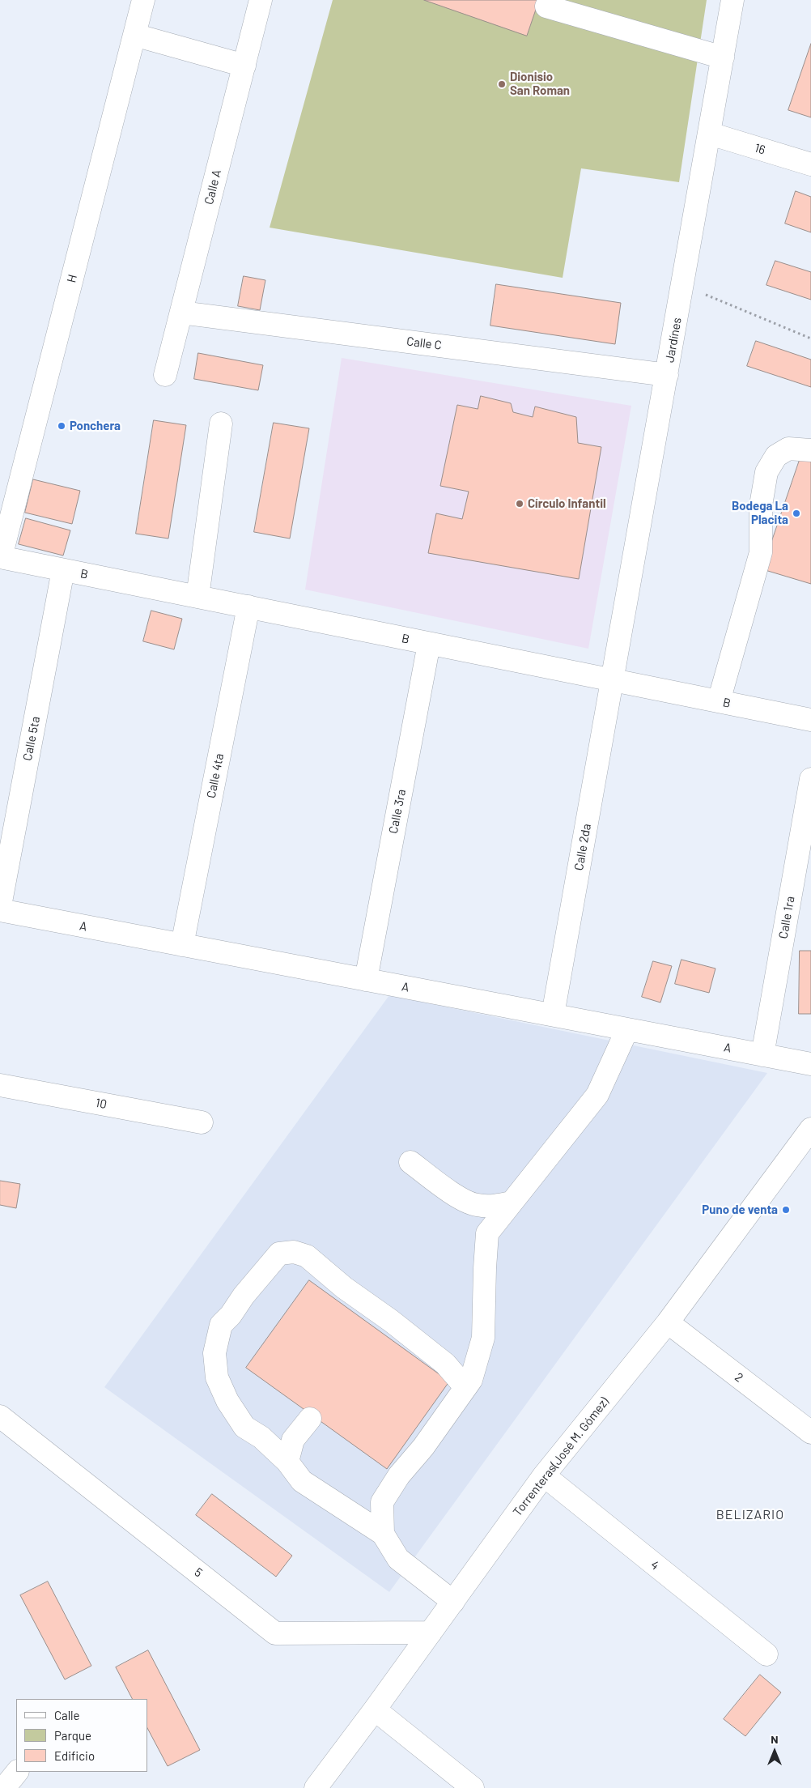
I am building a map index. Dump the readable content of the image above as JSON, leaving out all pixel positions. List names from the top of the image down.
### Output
{
  "streets": {
    "street": [
      "16",
      "Calle A",
      "H",
      "Jardínes",
      "Calle C",
      "B",
      "Calle 5ta",
      "Calle 4ta",
      "Calle 3ra",
      "Calle 2da",
      "Calle 1ra",
      "A",
      "10",
      "2",
      "Torrenteras(José M. Gómez)",
      "4",
      "5"
    ]
  },
  "crossings": [
    ["16", "Jardínes"],
    ["Calle A", "Calle C"],
    ["H", "B"],
    ["Jardínes", "Calle C"],
    ["Jardínes", "B"],
    ["Jardínes", "Calle 2da"],
    ["B", "Calle 5ta"],
    ["B", "Calle 4ta"],
    ["B", "Calle 3ra"],
    ["B", "Calle 2da"],
    ["Calle 4ta", "A"],
    ["Calle 3ra", "A"],
    ["Calle 2da", "A"],
    ["Calle 1ra", "A"],
    ["2", "Torrenteras(José M. Gómez)"],
    ["Torrenteras(José M. Gómez)", "4"],
    ["Torrenteras(José M. Gómez)", "5"]
  ],
  "districts": ["BELIZARIO"],
  "places": [
    "Dionisio San Roman",
    "Ponchera",
    "Círculo Infantil",
    "Bodega La Placita",
    "Puno de venta"
  ],
  "legend": ["Calle", "Parque", "Edificio"],
  "north": "top"
}
